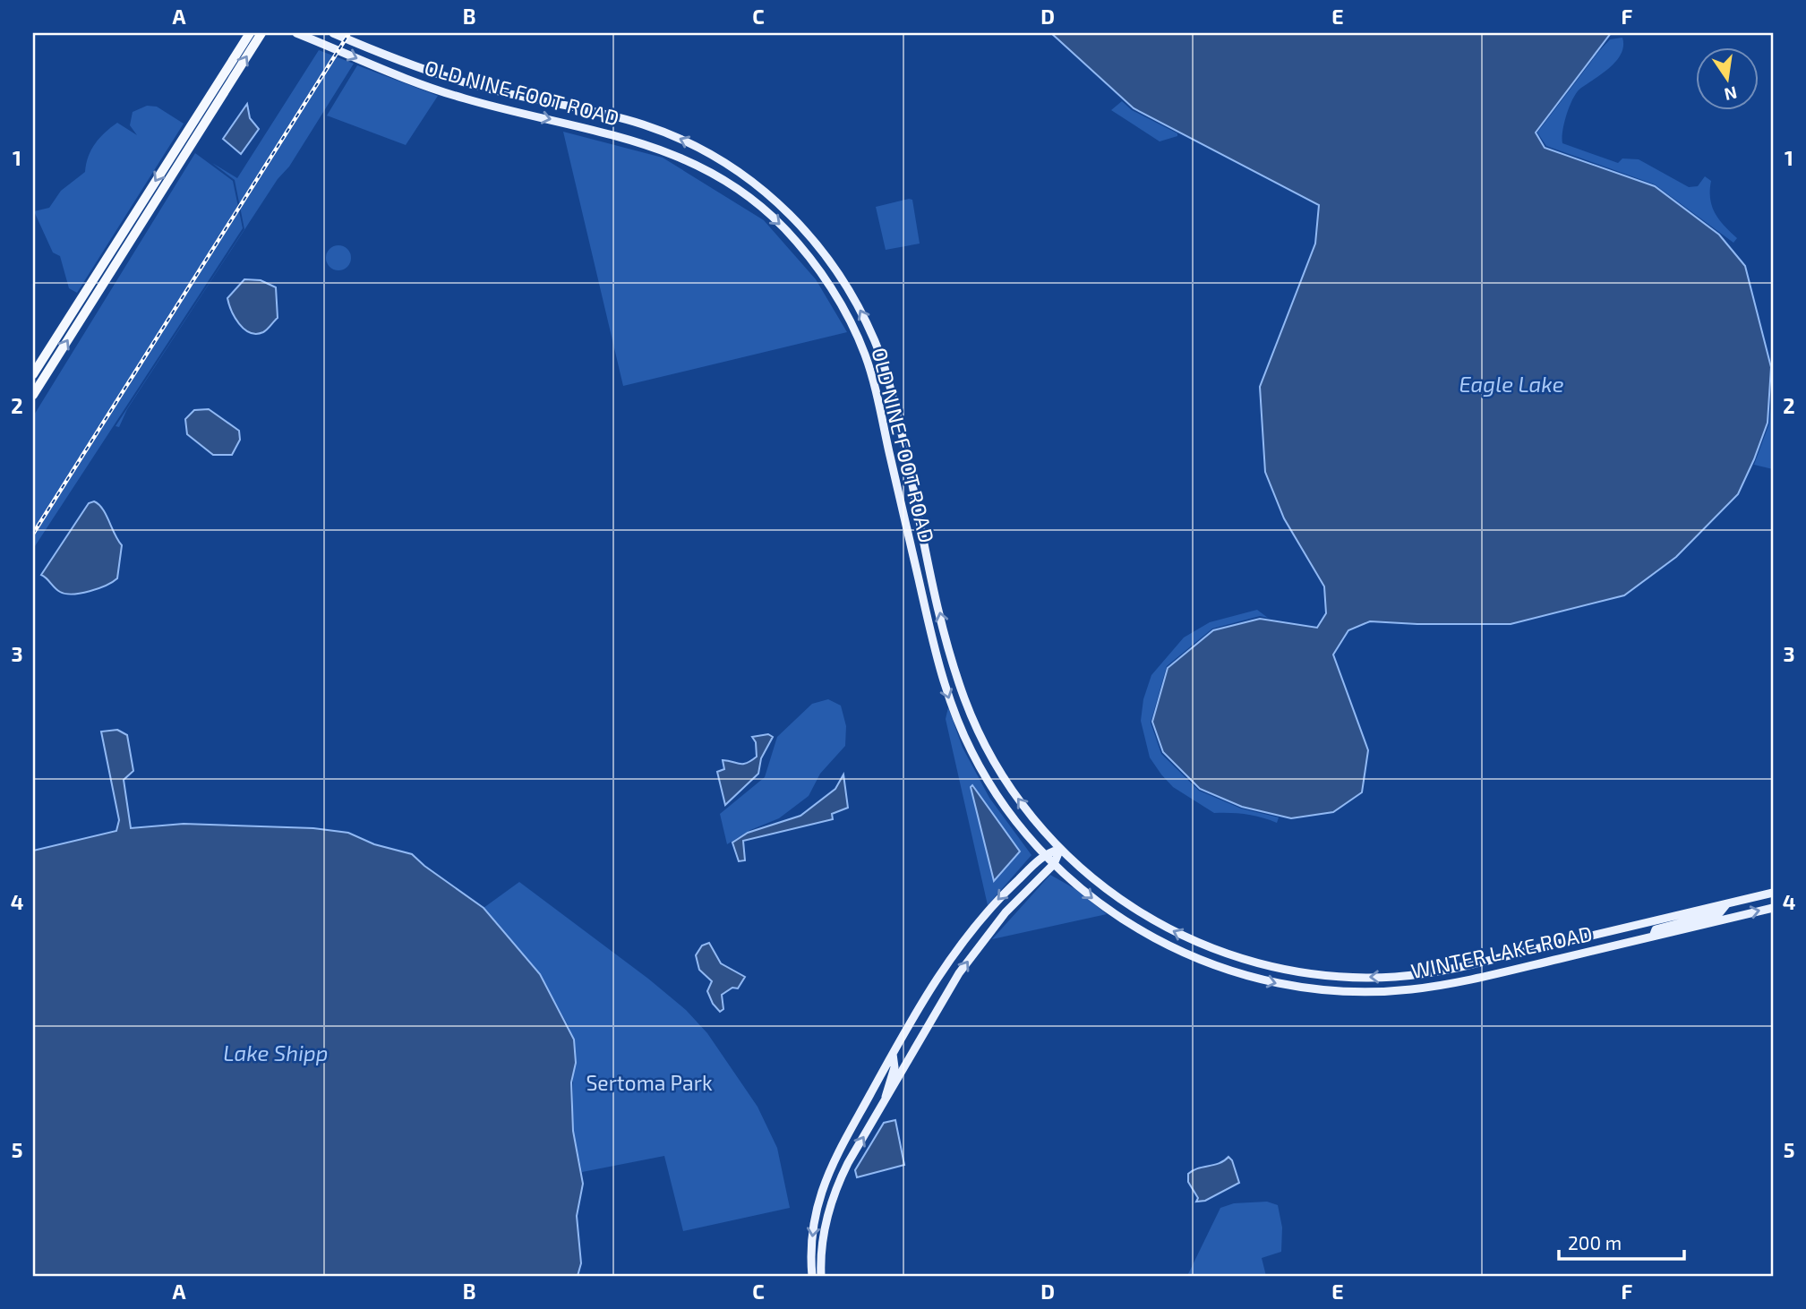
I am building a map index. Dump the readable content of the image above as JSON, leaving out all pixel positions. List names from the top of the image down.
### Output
{
  "streets": {
    "main road": ["OLD NINE FOOT ROAD", "WINTER LAKE ROAD"]
  },
  "crossings": [
    ["OLD NINE FOOT ROAD", "WINTER LAKE ROAD"]
  ],
  "water": ["Eagle Lake", "Lake Shipp"],
  "parks": ["Sertoma Park"],
  "scale_bar": "200 m",
  "north": "bottom",
  "grid": {
    "columns": [
      "A",
      "B",
      "C",
      "D",
      "E",
      "F"
    ],
    "rows": [
      "1",
      "2",
      "3",
      "4",
      "5"
    ]
  }
}
